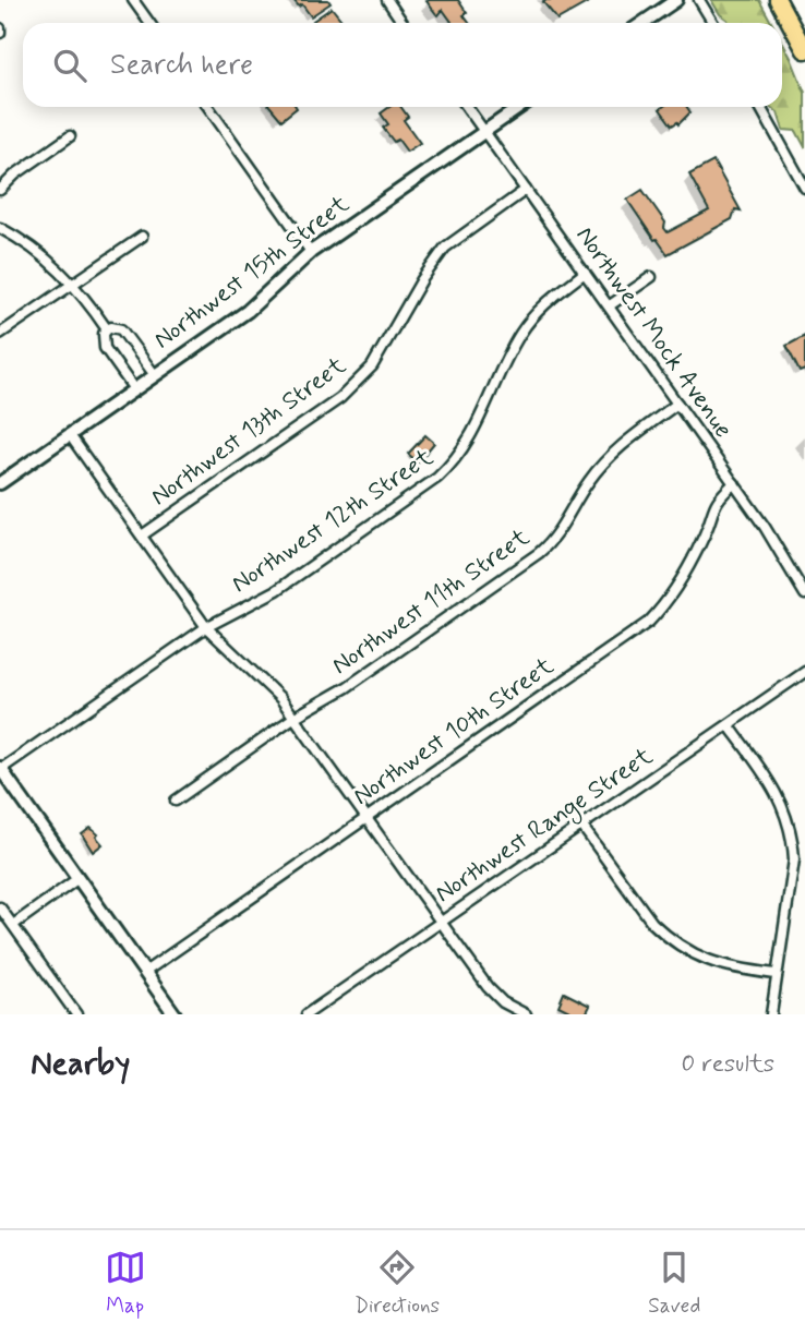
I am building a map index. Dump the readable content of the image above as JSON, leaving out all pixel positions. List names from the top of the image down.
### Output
{
  "streets": {
    "street": [
      "Northwest 15th Street",
      "Northwest Mock Avenue",
      "Northwest 13th Street",
      "Northwest 12th Street",
      "Northwest 11th Street",
      "Northwest 10th Street",
      "Northwest Range Street"
    ]
  },
  "crossings": [
    ["Northwest 15th Street", "Northwest Mock Avenue"],
    ["Northwest Mock Avenue", "Northwest 13th Street"],
    ["Northwest Mock Avenue", "Northwest 12th Street"],
    ["Northwest Mock Avenue", "Northwest 11th Street"],
    ["Northwest Mock Avenue", "Northwest 10th Street"]
  ],
  "page": {
    "search": "Search here",
    "heading": ["Nearby", "0 results"],
    "nav": ["Map", "Directions", "Saved"]
  }
}
